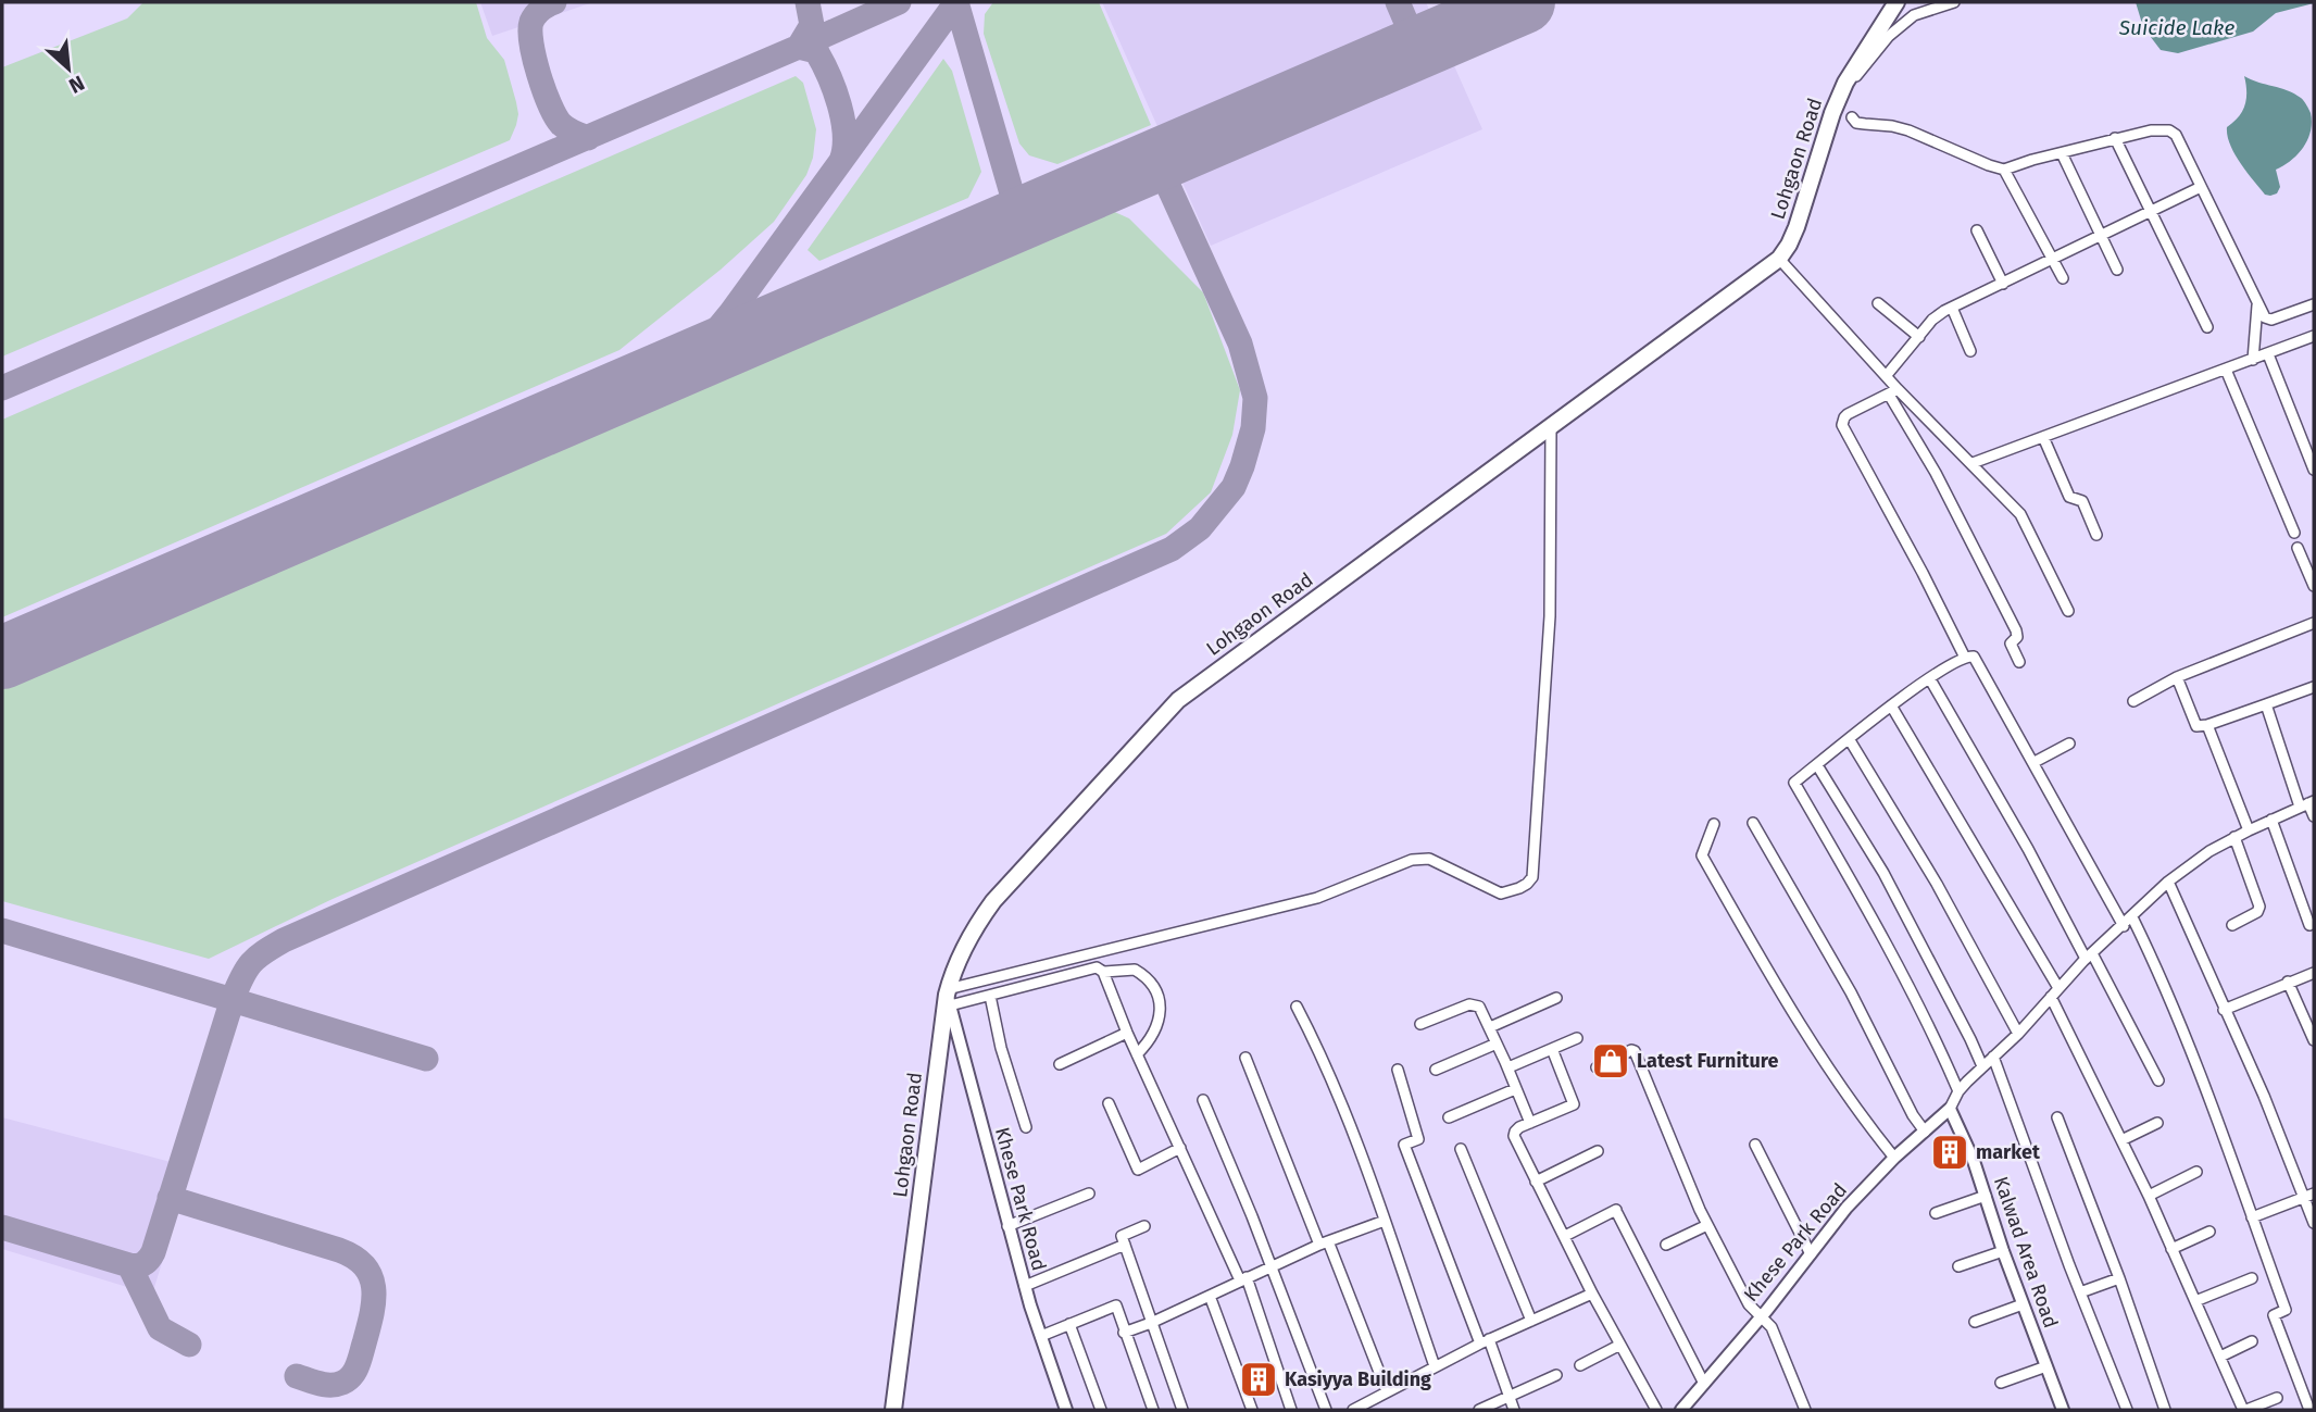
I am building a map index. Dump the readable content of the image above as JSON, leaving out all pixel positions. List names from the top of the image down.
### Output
{
  "streets": {
    "main road": ["Lohgaon Road"],
    "street": ["Khese Park Road", "Kalwad Area Road"]
  },
  "crossings": [
    ["Lohgaon Road", "Khese Park Road"],
    ["Khese Park Road", "Kalwad Area Road"]
  ],
  "water": ["Suicide Lake"],
  "places": {
    "shop": ["Latest Furniture"],
    "building": ["market", "Kasiyya Building"]
  },
  "north": "bottom right"
}
